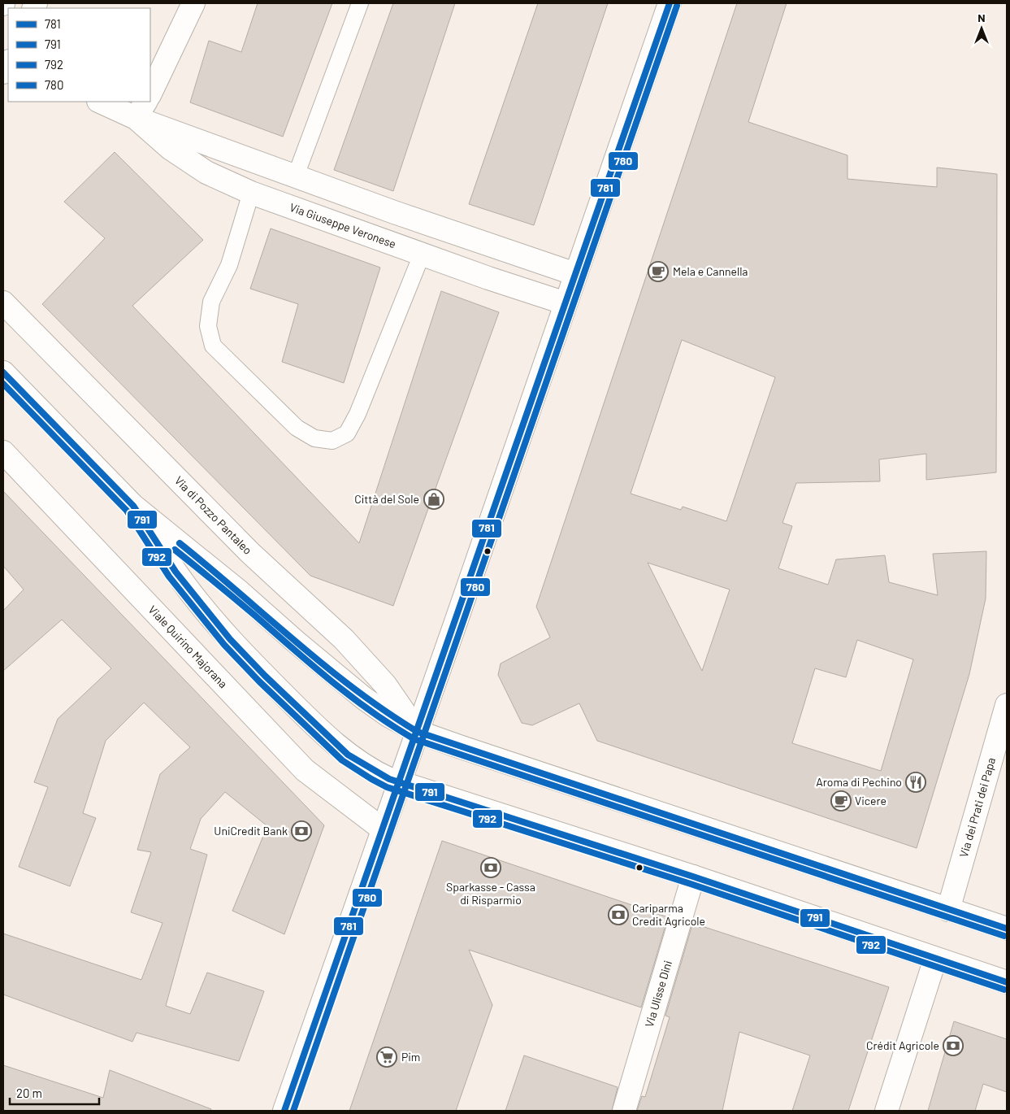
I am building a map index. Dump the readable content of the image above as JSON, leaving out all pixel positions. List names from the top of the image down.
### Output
{
  "streets": {
    "main road": [
      "Via Giuseppe Veronese",
      "Via di Pozzo Pantaleo",
      "Viale Quirino Majorana",
      "Via dei Prati dei Papa",
      "Via Ulisse Dini"
    ]
  },
  "places": {
    "cafe": ["Mela e Cannella", "Vicere"],
    "shop": ["Città del Sole"],
    "restaurant": ["Aroma di Pechino"],
    "bank": [
      "UniCredit Bank",
      "Sparkasse - Cassa di Risparmio",
      "Cariparma Credit Agricole",
      "Crédit Agricole"
    ],
    "supermarket": ["Pim"]
  },
  "lines": [
    "transit line 781",
    "transit line 780",
    "transit line 791",
    "transit line 792"
  ],
  "legend": [
    "781",
    "791",
    "792",
    "780"
  ],
  "scale_bar": "20 m",
  "north": "top"
}
